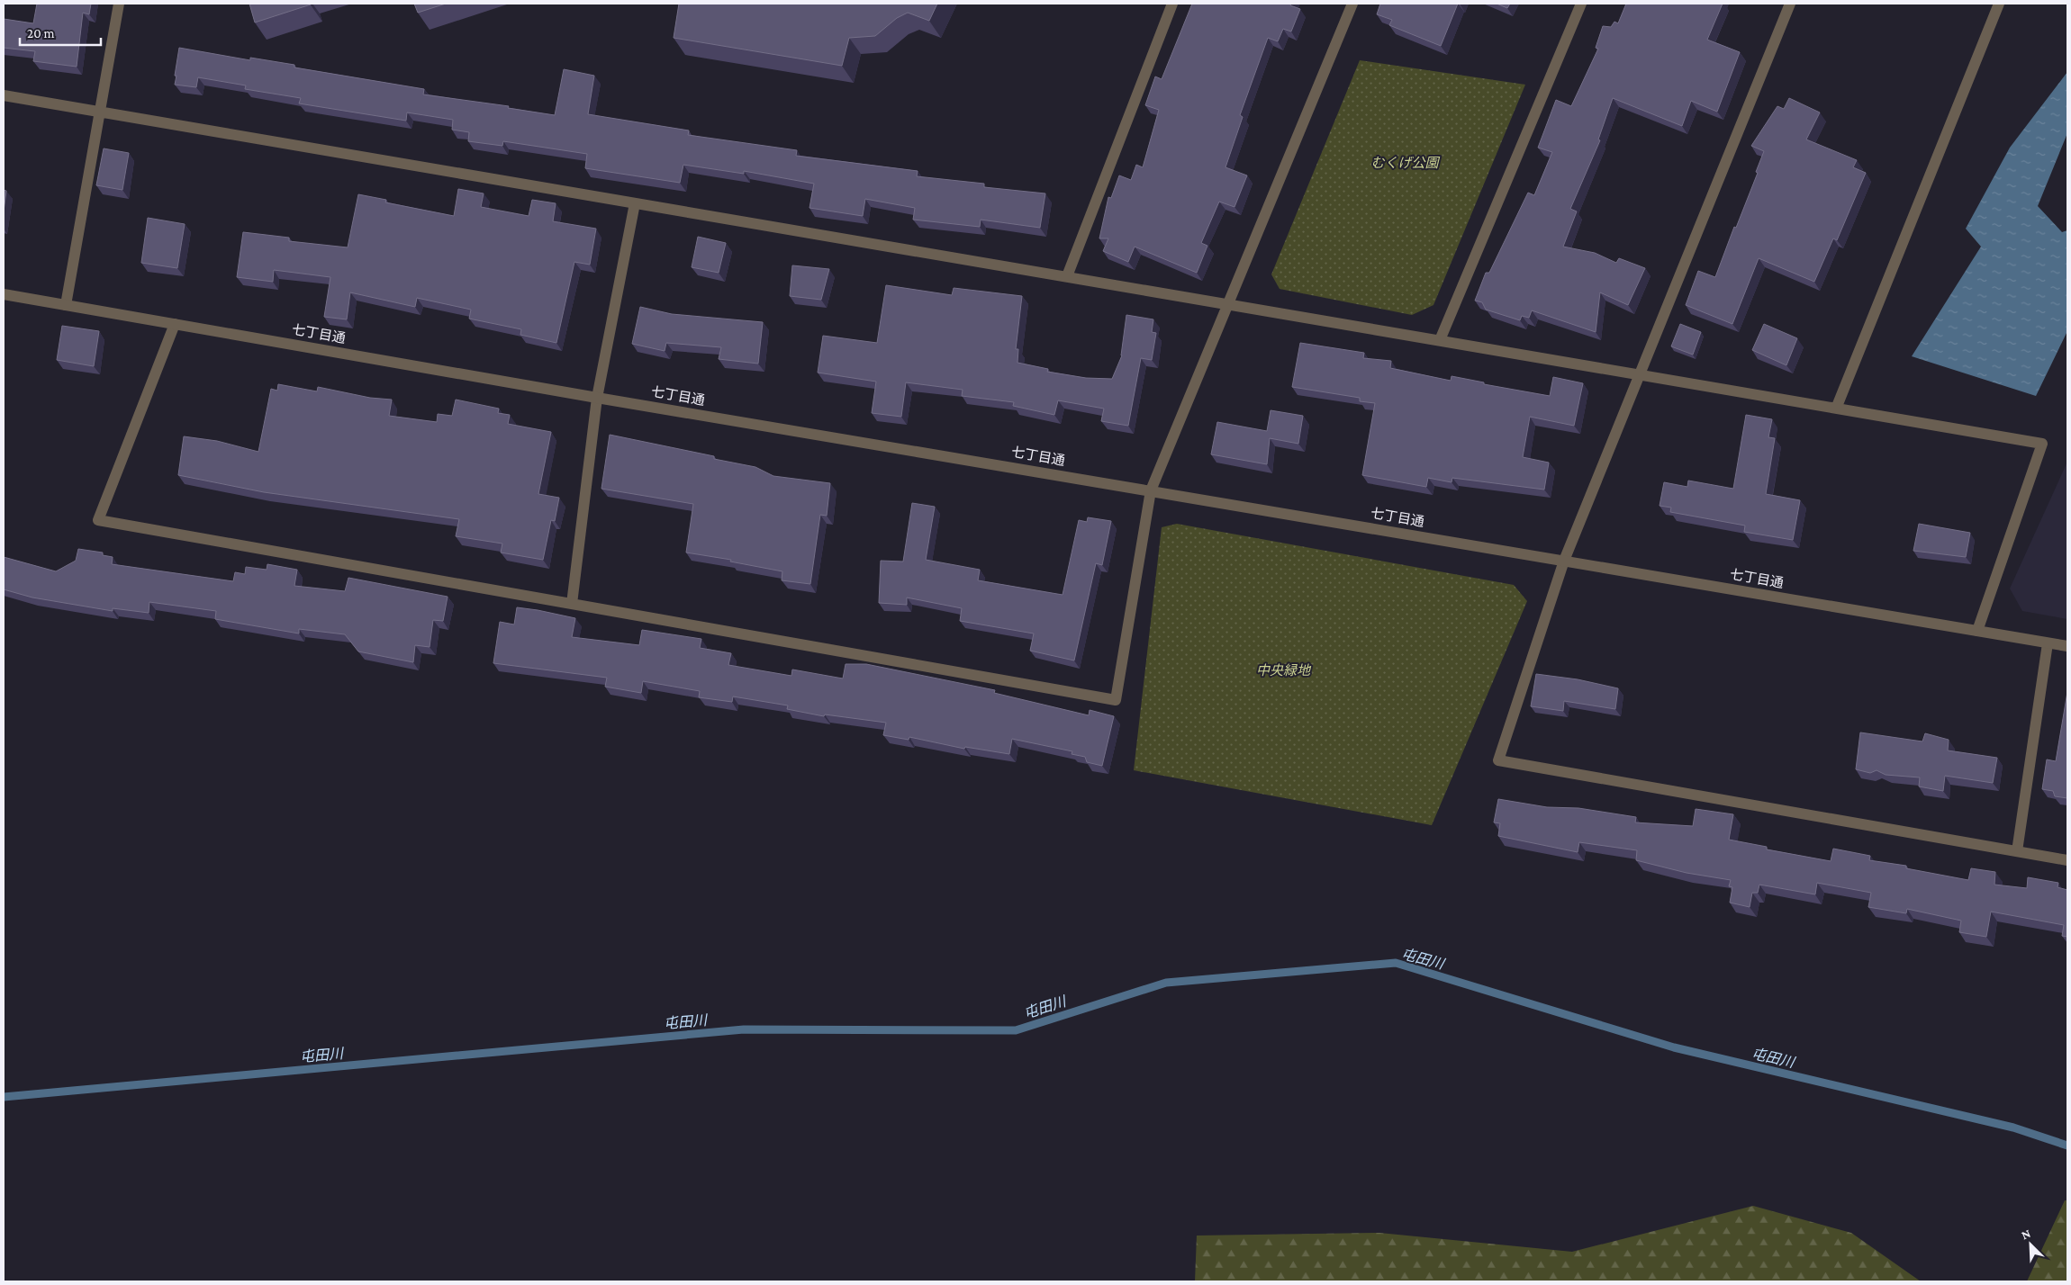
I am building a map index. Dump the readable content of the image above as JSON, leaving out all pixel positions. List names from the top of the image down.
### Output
{
  "streets": {
    "street": ["七丁目通"]
  },
  "water": ["屯田川"],
  "parks": ["むくげ公園", "中央緑地"],
  "scale_bar": "20 m",
  "north": "top left"
}
